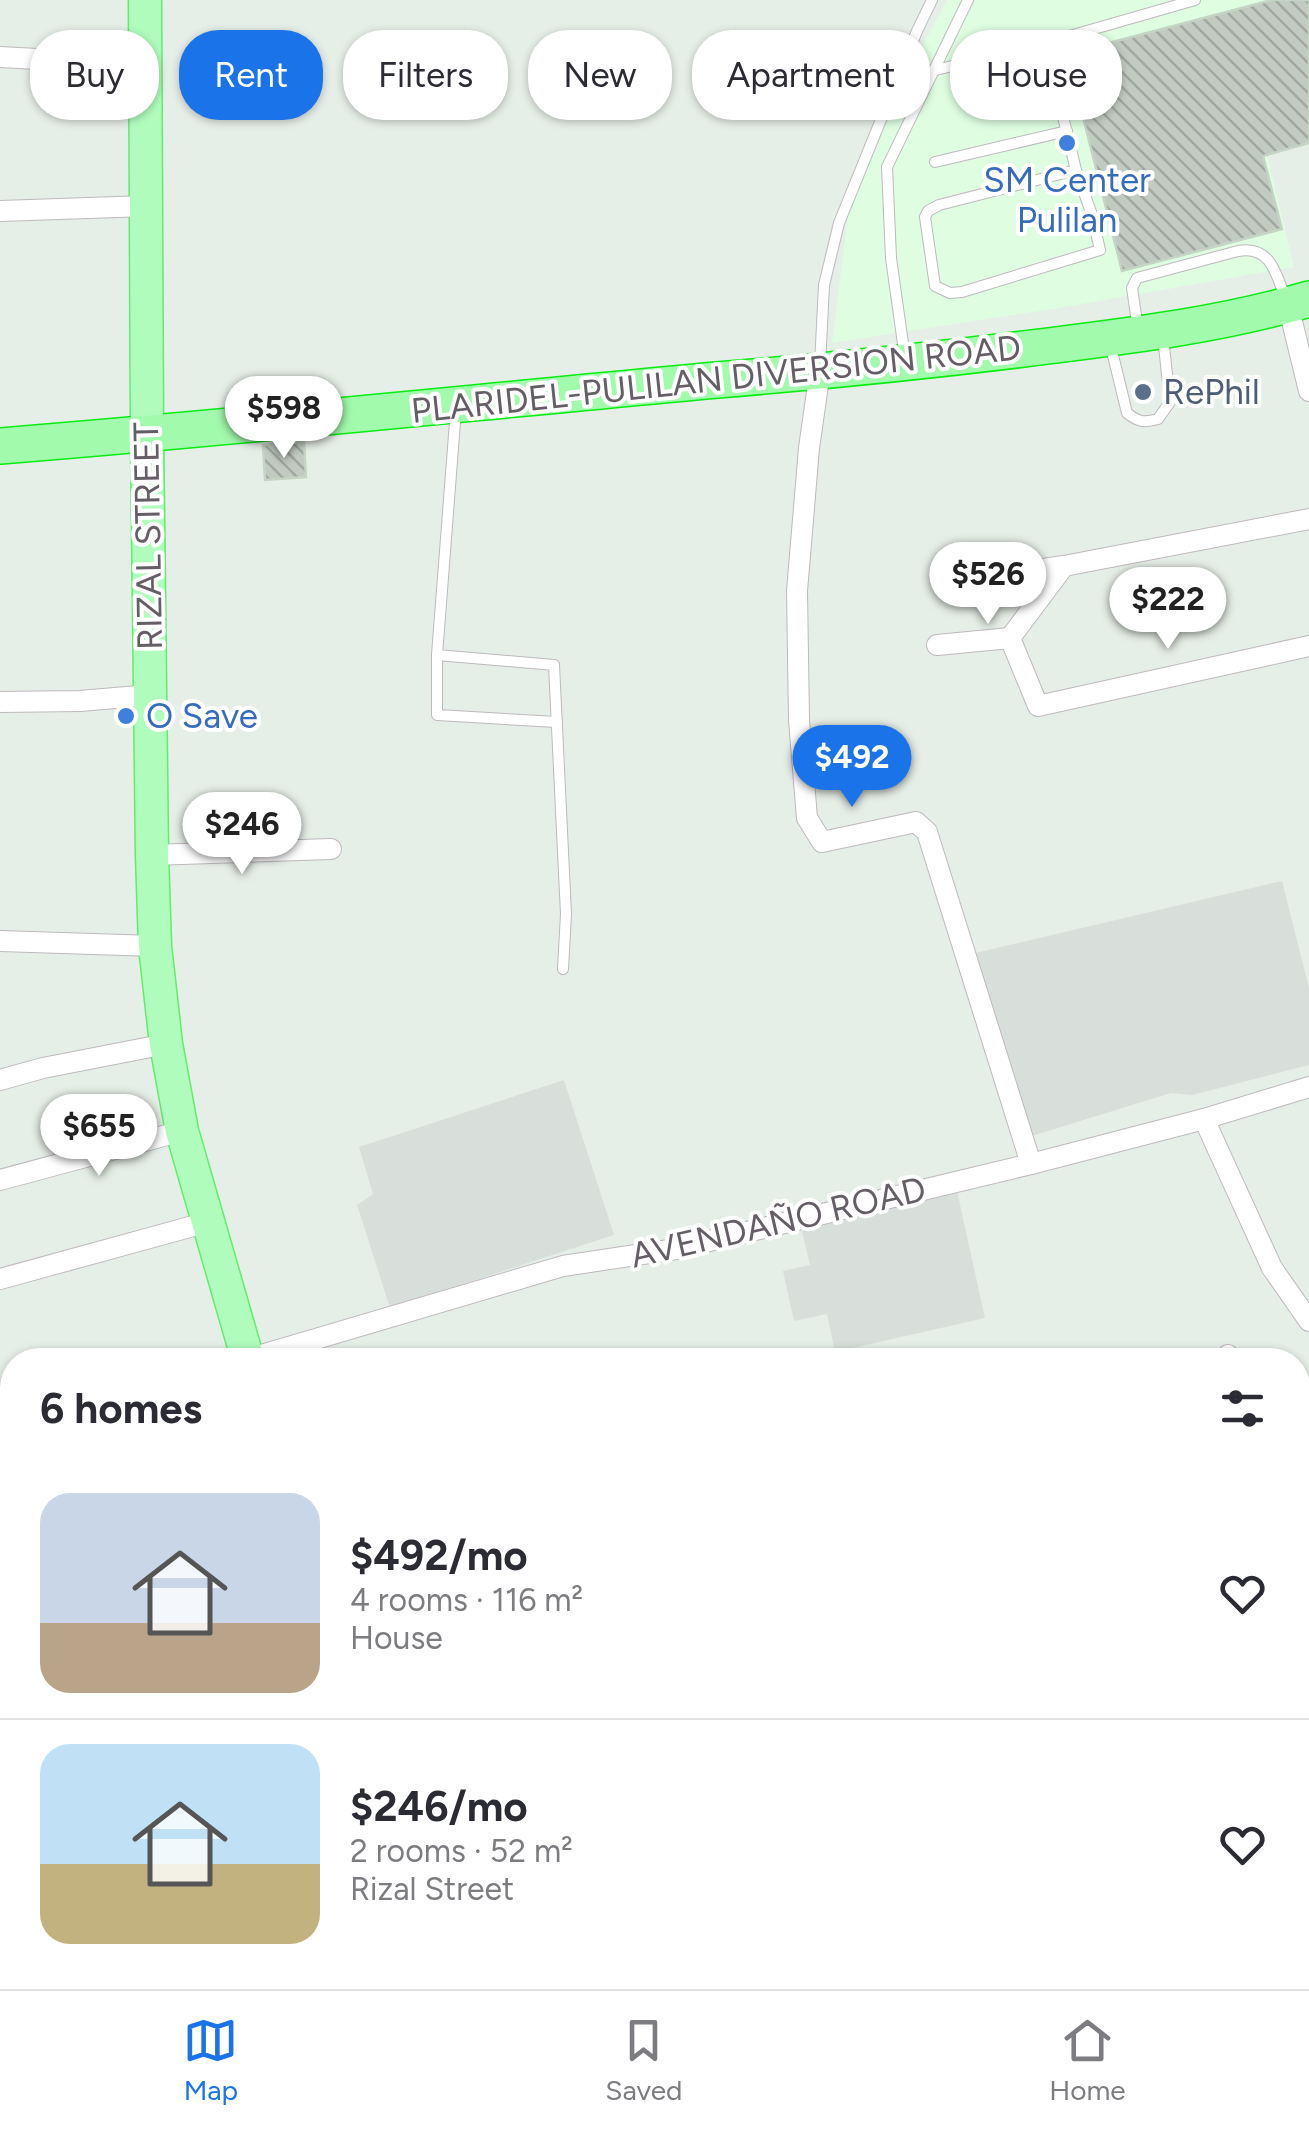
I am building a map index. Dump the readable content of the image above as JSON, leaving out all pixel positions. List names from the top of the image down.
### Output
{
  "streets": {
    "highway": ["PLARIDEL-PULILAN DIVERSION ROAD"],
    "main road": ["RIZAL STREET"],
    "street": ["AVENDAÑO ROAD"]
  },
  "crossings": [
    ["PLARIDEL-PULILAN DIVERSION ROAD", "RIZAL STREET"]
  ],
  "places": ["SM Center Pulilan", "RePhil", "O Save"],
  "page": {
    "chip": [
      "Buy",
      "Rent",
      "Filters",
      "New",
      "Apartment",
      "House"
    ],
    "price": [
      "$598",
      "$526",
      "$222",
      "$492",
      "$246",
      "$655"
    ],
    "heading": "6 homes",
    "list": [
      {
        "name": "$492/mo",
        "note": "4 rooms · 116 m² · House"
      },
      {
        "name": "$246/mo",
        "note": "2 rooms · 52 m² · Rizal Street"
      }
    ],
    "tabs": ["Map", "Saved", "Home"]
  }
}
